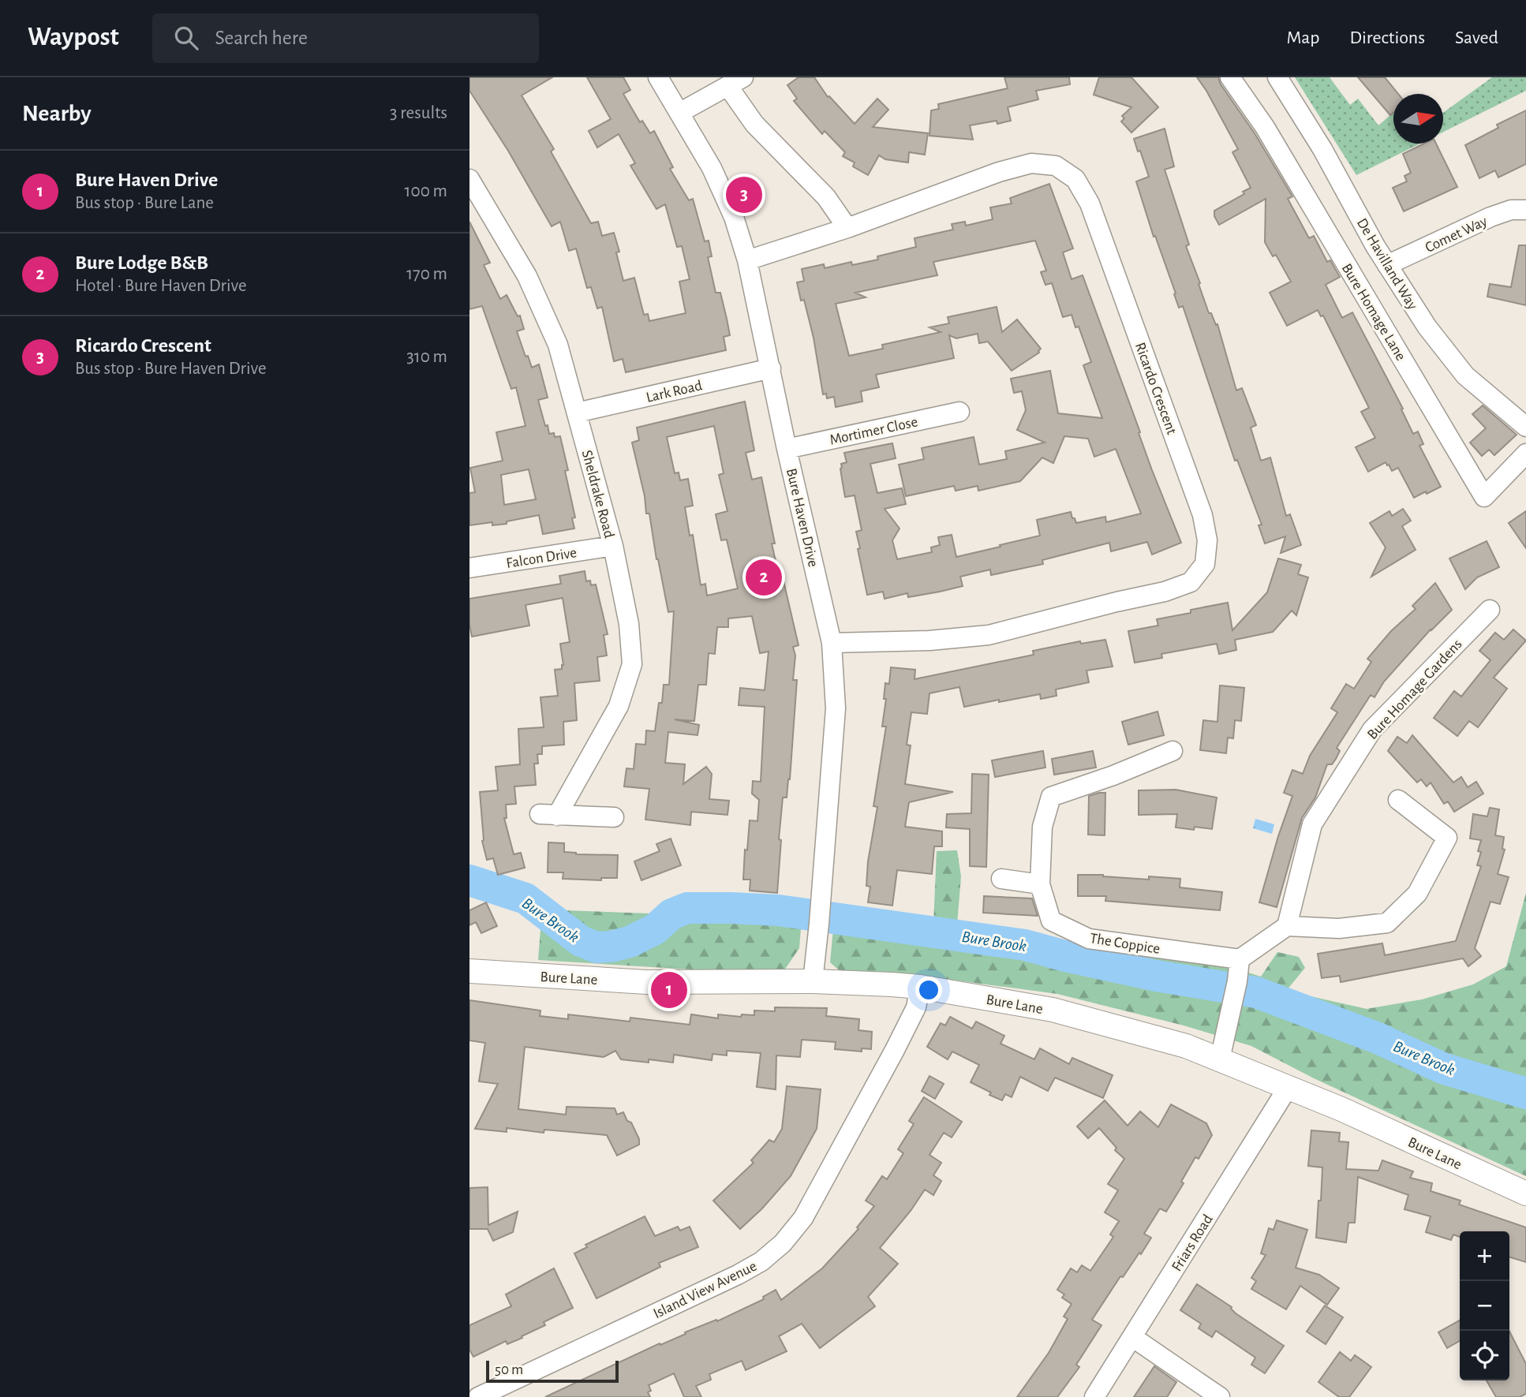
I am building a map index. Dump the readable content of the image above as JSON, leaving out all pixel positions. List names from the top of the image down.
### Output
{
  "streets": {
    "street": [
      "Comet Way",
      "De Havilland Way",
      "Bure Homage Lane",
      "Ricardo Crescent",
      "Lark Road",
      "Mortimer Close",
      "Sheldrake Road",
      "Bure Haven Drive",
      "Falcon Drive",
      "Bure Homage Gardens",
      "The Coppice",
      "Bure Lane",
      "Friars Road",
      "Island View Avenue"
    ]
  },
  "crossings": [
    ["Comet Way", "De Havilland Way"],
    ["Ricardo Crescent", "Bure Haven Drive"],
    ["Lark Road", "Sheldrake Road"],
    ["Lark Road", "Bure Haven Drive"],
    ["Mortimer Close", "Bure Haven Drive"],
    ["Sheldrake Road", "Falcon Drive"],
    ["Bure Haven Drive", "Bure Lane"],
    ["Bure Lane", "Friars Road"],
    ["Bure Lane", "Island View Avenue"]
  ],
  "water": ["Bure Brook"],
  "scale_bar": "50 m",
  "north": "right",
  "page": {
    "header": "Waypost",
    "search": "Search here",
    "nav": ["Map", "Directions", "Saved"],
    "heading": ["Nearby", "3 results"],
    "list": [
      {
        "mark": "1",
        "name": "Bure Haven Drive",
        "note": "Bus stop · Bure Lane",
        "value": "100 m"
      },
      {
        "mark": "2",
        "name": "Bure Lodge B&B",
        "note": "Hotel · Bure Haven Drive",
        "value": "170 m"
      },
      {
        "mark": "3",
        "name": "Ricardo Crescent",
        "note": "Bus stop · Bure Haven Drive",
        "value": "310 m"
      }
    ],
    "pins": ["3", "2", "1"],
    "map_buttons": ["+", "−"],
    "scale": "50 m"
  }
}
